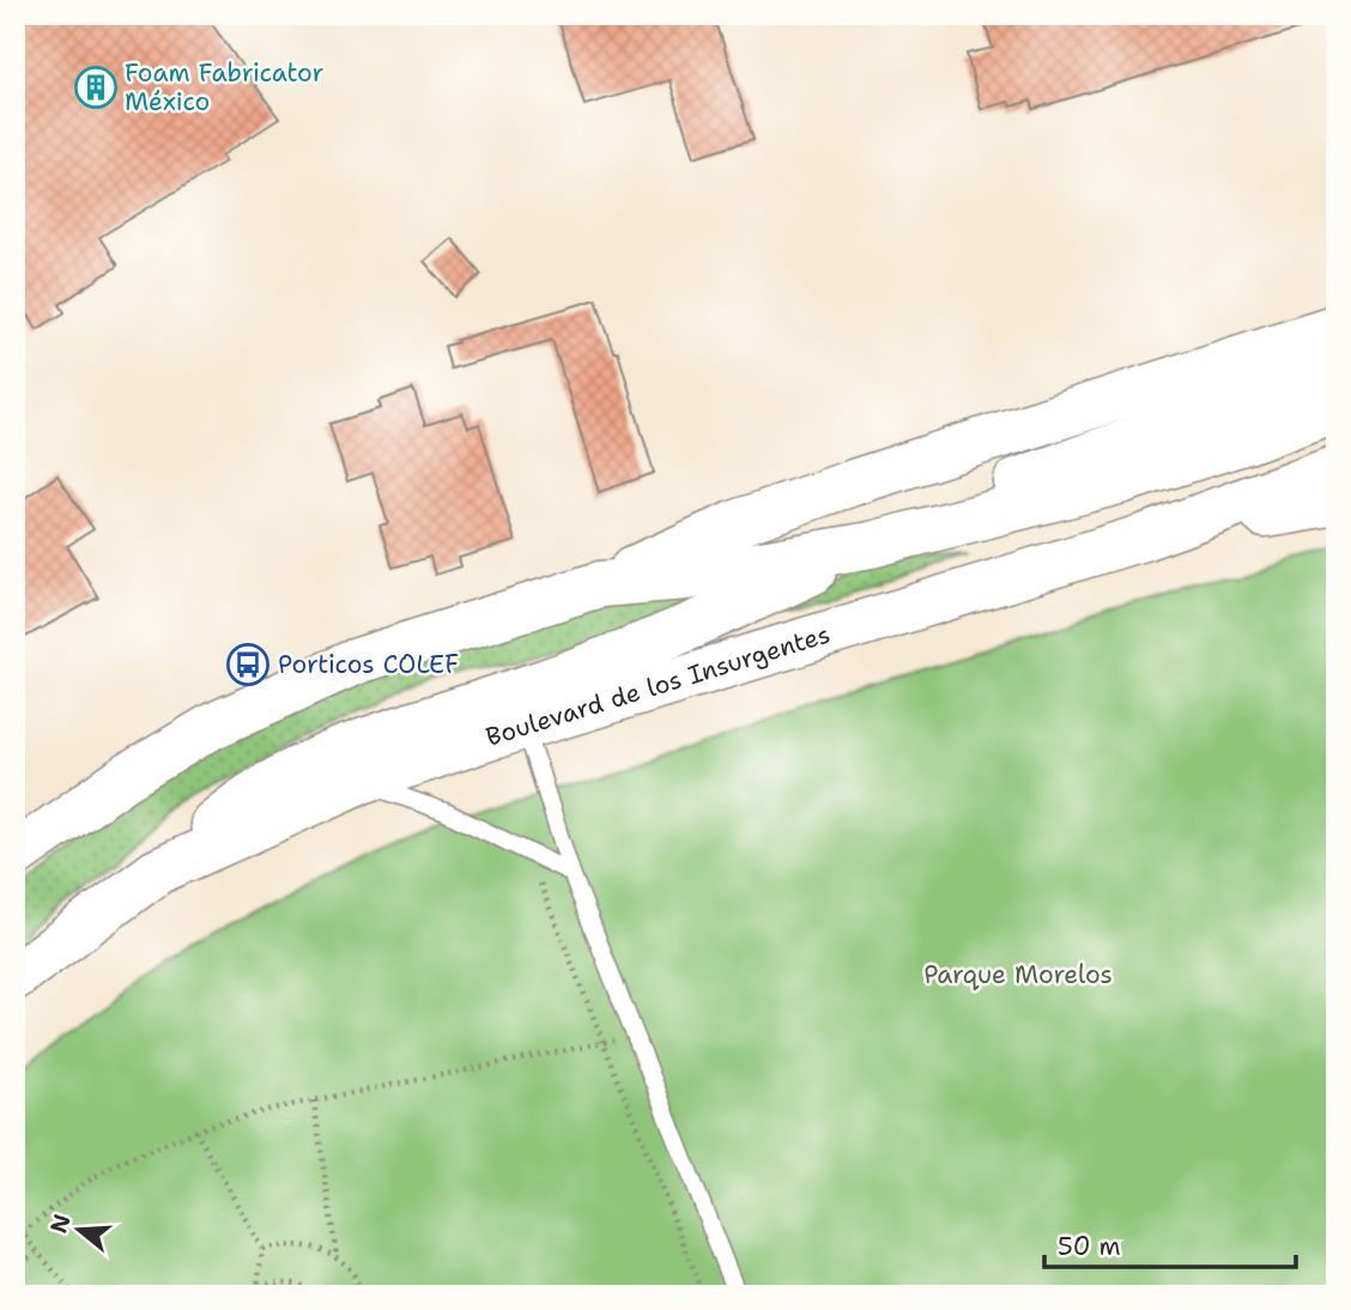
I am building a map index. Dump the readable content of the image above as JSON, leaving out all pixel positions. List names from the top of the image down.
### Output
{
  "streets": {
    "main road": ["Boulevard de los Insurgentes"]
  },
  "parks": ["Parque Morelos"],
  "places": {
    "building": ["Foam Fabricator México"],
    "bus stop": ["Porticos COLEF"]
  },
  "scale_bar": "50 m",
  "north": "left"
}
